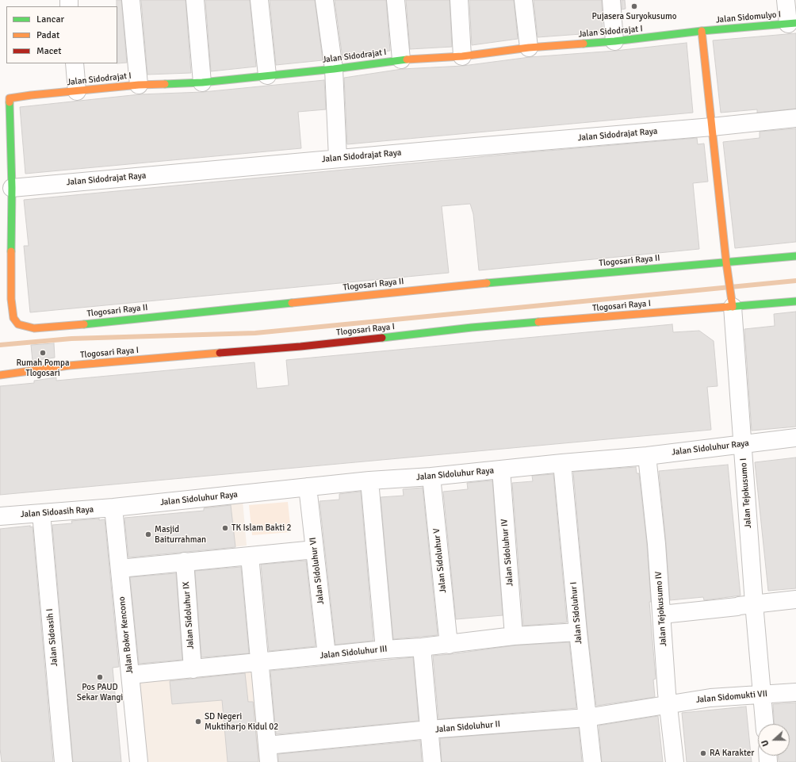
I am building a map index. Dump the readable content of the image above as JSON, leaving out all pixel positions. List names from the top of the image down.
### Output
{
  "streets": {
    "street": [
      "Jalan Sidomulyo I",
      "Jalan Sidodrajat I",
      "Jalan Sidodrajat Raya",
      "Tlogosari Raya II",
      "Tlogosari Raya I",
      "Jalan Sidoluhur Raya",
      "Jalan Tejokusumo I",
      "Jalan Sidoasih Raya",
      "Jalan Sidoluhur IV",
      "Jalan Sidoluhur V",
      "Jalan Sidoluhur VI",
      "Jalan Tejokusumo IV",
      "Jalan Sidoluhur I",
      "Jalan Sidoluhur IX",
      "Jalan Bokor Kencono",
      "Jalan Sidoasih I",
      "Jalan Sidoluhur III",
      "Jalan Sidomukti VII",
      "Jalan Sidoluhur II"
    ]
  },
  "crossings": [
    ["Jalan Sidomulyo I", "Jalan Sidodrajat I"],
    ["Jalan Sidodrajat I", "Jalan Sidodrajat Raya"],
    ["Jalan Sidodrajat I", "Tlogosari Raya II"],
    ["Jalan Sidodrajat Raya", "Tlogosari Raya II"],
    ["Tlogosari Raya I", "Jalan Tejokusumo I"],
    ["Jalan Sidoluhur Raya", "Jalan Tejokusumo I"],
    ["Jalan Sidoluhur Raya", "Jalan Sidoasih Raya"],
    ["Jalan Sidoluhur Raya", "Jalan Sidoluhur IV"],
    ["Jalan Sidoluhur Raya", "Jalan Sidoluhur V"],
    ["Jalan Sidoluhur Raya", "Jalan Sidoluhur VI"],
    ["Jalan Sidoluhur Raya", "Jalan Tejokusumo IV"],
    ["Jalan Sidoluhur Raya", "Jalan Sidoluhur I"],
    ["Jalan Sidoluhur Raya", "Jalan Bokor Kencono"],
    ["Jalan Tejokusumo I", "Jalan Sidomukti VII"],
    ["Jalan Sidoasih Raya", "Jalan Bokor Kencono"],
    ["Jalan Sidoasih Raya", "Jalan Sidoasih I"],
    ["Jalan Sidoluhur IV", "Jalan Sidoluhur III"],
    ["Jalan Sidoluhur V", "Jalan Sidoluhur III"],
    ["Jalan Sidoluhur VI", "Jalan Sidoluhur III"],
    ["Jalan Tejokusumo IV", "Jalan Sidomukti VII"],
    ["Jalan Tejokusumo IV", "Jalan Sidoluhur II"],
    ["Jalan Sidoluhur I", "Jalan Sidoluhur III"],
    ["Jalan Sidoluhur I", "Jalan Sidoluhur II"],
    ["Jalan Sidoluhur IX", "Jalan Sidoluhur III"],
    ["Jalan Bokor Kencono", "Jalan Sidoluhur III"],
    ["Jalan Sidomukti VII", "Jalan Sidoluhur II"]
  ],
  "places": [
    "Pujasera Suryokusumo",
    "Rumah Pompa Tlogosari",
    "TK Islam Bakti 2",
    "Masjid Baiturrahman",
    "Pos PAUD Sekar Wangi",
    "SD Negeri Muktiharjo Kidul 02",
    "RA Karakter"
  ],
  "legend": ["Lancar", "Padat", "Macet"],
  "north": "left"
}
